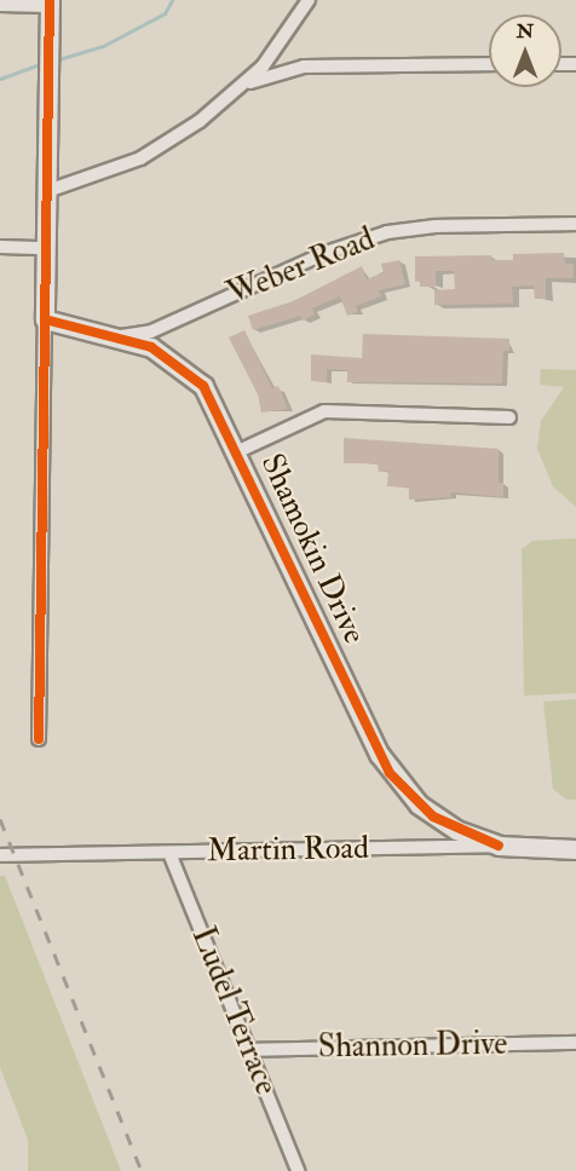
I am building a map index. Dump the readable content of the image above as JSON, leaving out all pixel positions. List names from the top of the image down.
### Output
{
  "streets": {
    "street": [
      "Weber Road",
      "Shamokin Drive",
      "Martin Road",
      "Ludel Terrace",
      "Shannon Drive"
    ]
  },
  "crossings": [
    ["Weber Road", "Shamokin Drive"],
    ["Shamokin Drive", "Martin Road"],
    ["Martin Road", "Ludel Terrace"],
    ["Ludel Terrace", "Shannon Drive"]
  ],
  "north": "top"
}
